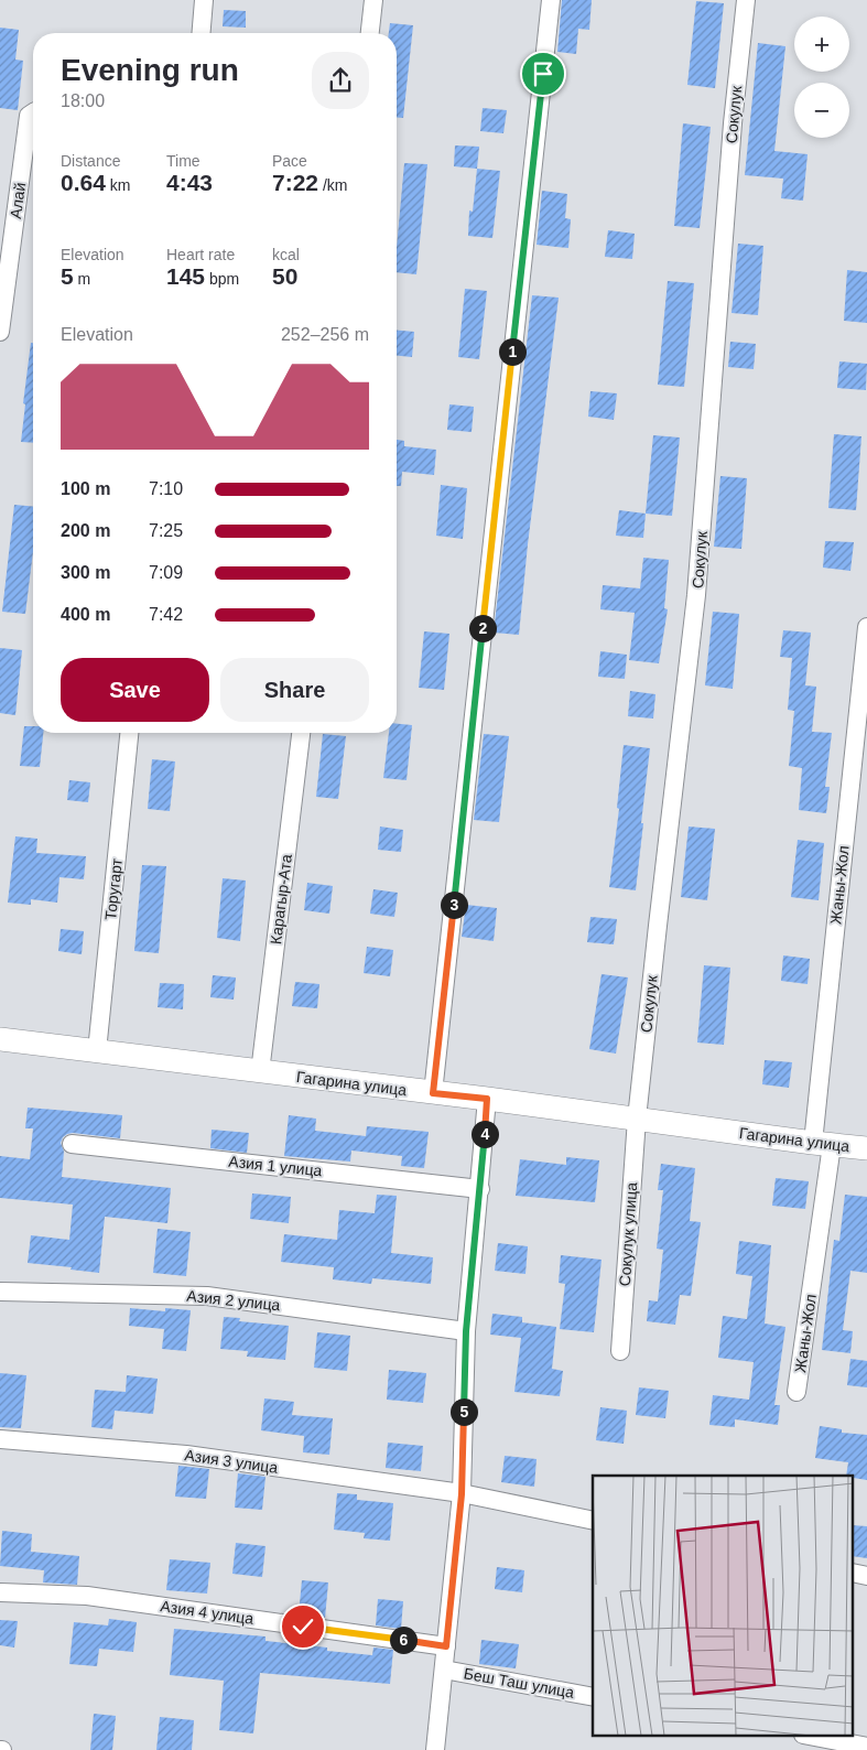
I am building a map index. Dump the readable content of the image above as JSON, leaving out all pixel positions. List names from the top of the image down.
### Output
{
  "streets": {
    "main road": ["Гагарина улица"],
    "street": [
      "Сокулук",
      "Алай",
      "Жаны-Жол",
      "Торугарт",
      "Карагыр-Ата",
      "Азия 1 улица",
      "Сокулук улица",
      "Азия 2 улица",
      "Азия 3 улица",
      "Азия 4 улица",
      "Беш Таш улица"
    ]
  },
  "crossings": [
    ["Сокулук", "Гагарина улица"],
    ["Сокулук", "Сокулук улица"],
    ["Жаны-Жол", "Гагарина улица"],
    ["Торугарт", "Гагарина улица"],
    ["Карагыр-Ата", "Гагарина улица"],
    ["Гагарина улица", "Сокулук улица"]
  ],
  "page": {
    "map_buttons": ["+", "−"],
    "heading": ["Evening run", "18:00"],
    "stats": [
      ["Distance", "0.64 km"],
      ["Time", "4:43"],
      ["Pace", "7:22 /km"],
      ["Elevation", "5 m"],
      ["Heart rate", "145 bpm"],
      ["kcal", "50"]
    ],
    "chart": ["Elevation", "252–256 m"],
    "pins": [
      "1",
      "2",
      "3",
      "4",
      "5",
      "6"
    ],
    "list": [
      {
        "name": "100 m",
        "note": "7:10"
      },
      {
        "name": "200 m",
        "note": "7:25"
      },
      {
        "name": "300 m",
        "note": "7:09"
      },
      {
        "name": "400 m",
        "note": "7:42"
      }
    ],
    "buttons": ["Save", "Share"]
  }
}
